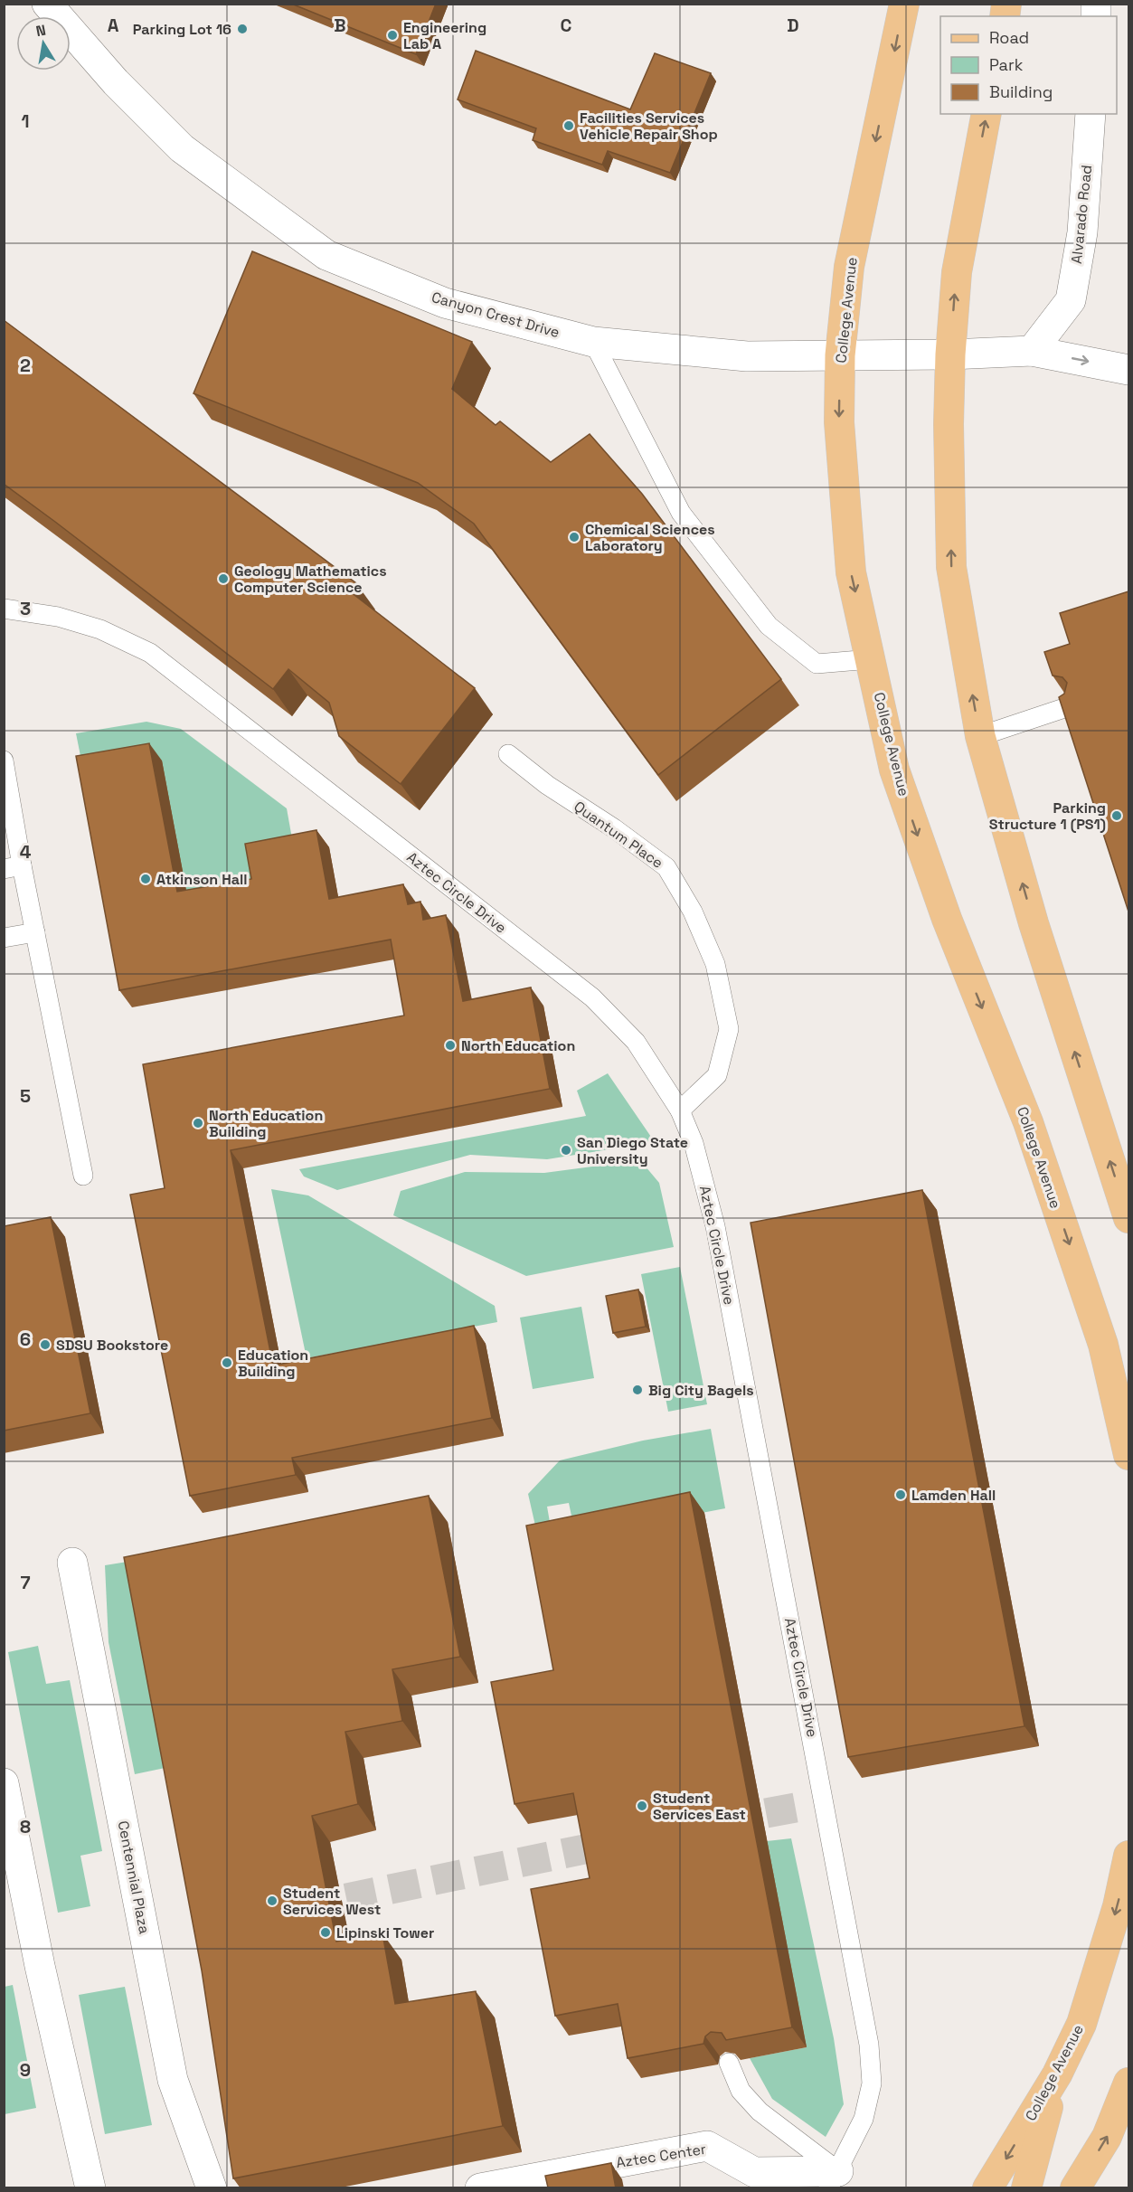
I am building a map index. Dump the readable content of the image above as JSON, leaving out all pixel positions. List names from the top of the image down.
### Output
{
  "streets": {
    "main road": ["College Avenue"],
    "street": [
      "Alvarado Road",
      "Canyon Crest Drive",
      "Centennial Plaza",
      "Aztec Center"
    ],
    "lane": ["Quantum Place", "Aztec Circle Drive"]
  },
  "crossings": [
    ["College Avenue", "Canyon Crest Drive"],
    ["Quantum Place", "Aztec Circle Drive"],
    ["Aztec Circle Drive", "Aztec Center"]
  ],
  "places": [
    "Parking Lot 16",
    "Engineering Lab A",
    "Facilities Services Vehicle Repair Shop",
    "Chemical Sciences Laboratory",
    "Geology Mathematics Computer Science",
    "Parking Structure 1 (PS1)",
    "Atkinson Hall",
    "North Education",
    "North Education Building",
    "San Diego State University",
    "SDSU Bookstore",
    "Education Building",
    "Big City Bagels",
    "Lamden Hall",
    "Student Services East",
    "Student Services West",
    "Lipinski Tower"
  ],
  "legend": ["Road", "Park", "Building"],
  "north": "top",
  "grid": {
    "columns": [
      "A",
      "B",
      "C",
      "D"
    ],
    "rows": [
      "1",
      "2",
      "3",
      "4",
      "5",
      "6",
      "7",
      "8",
      "9"
    ]
  }
}
